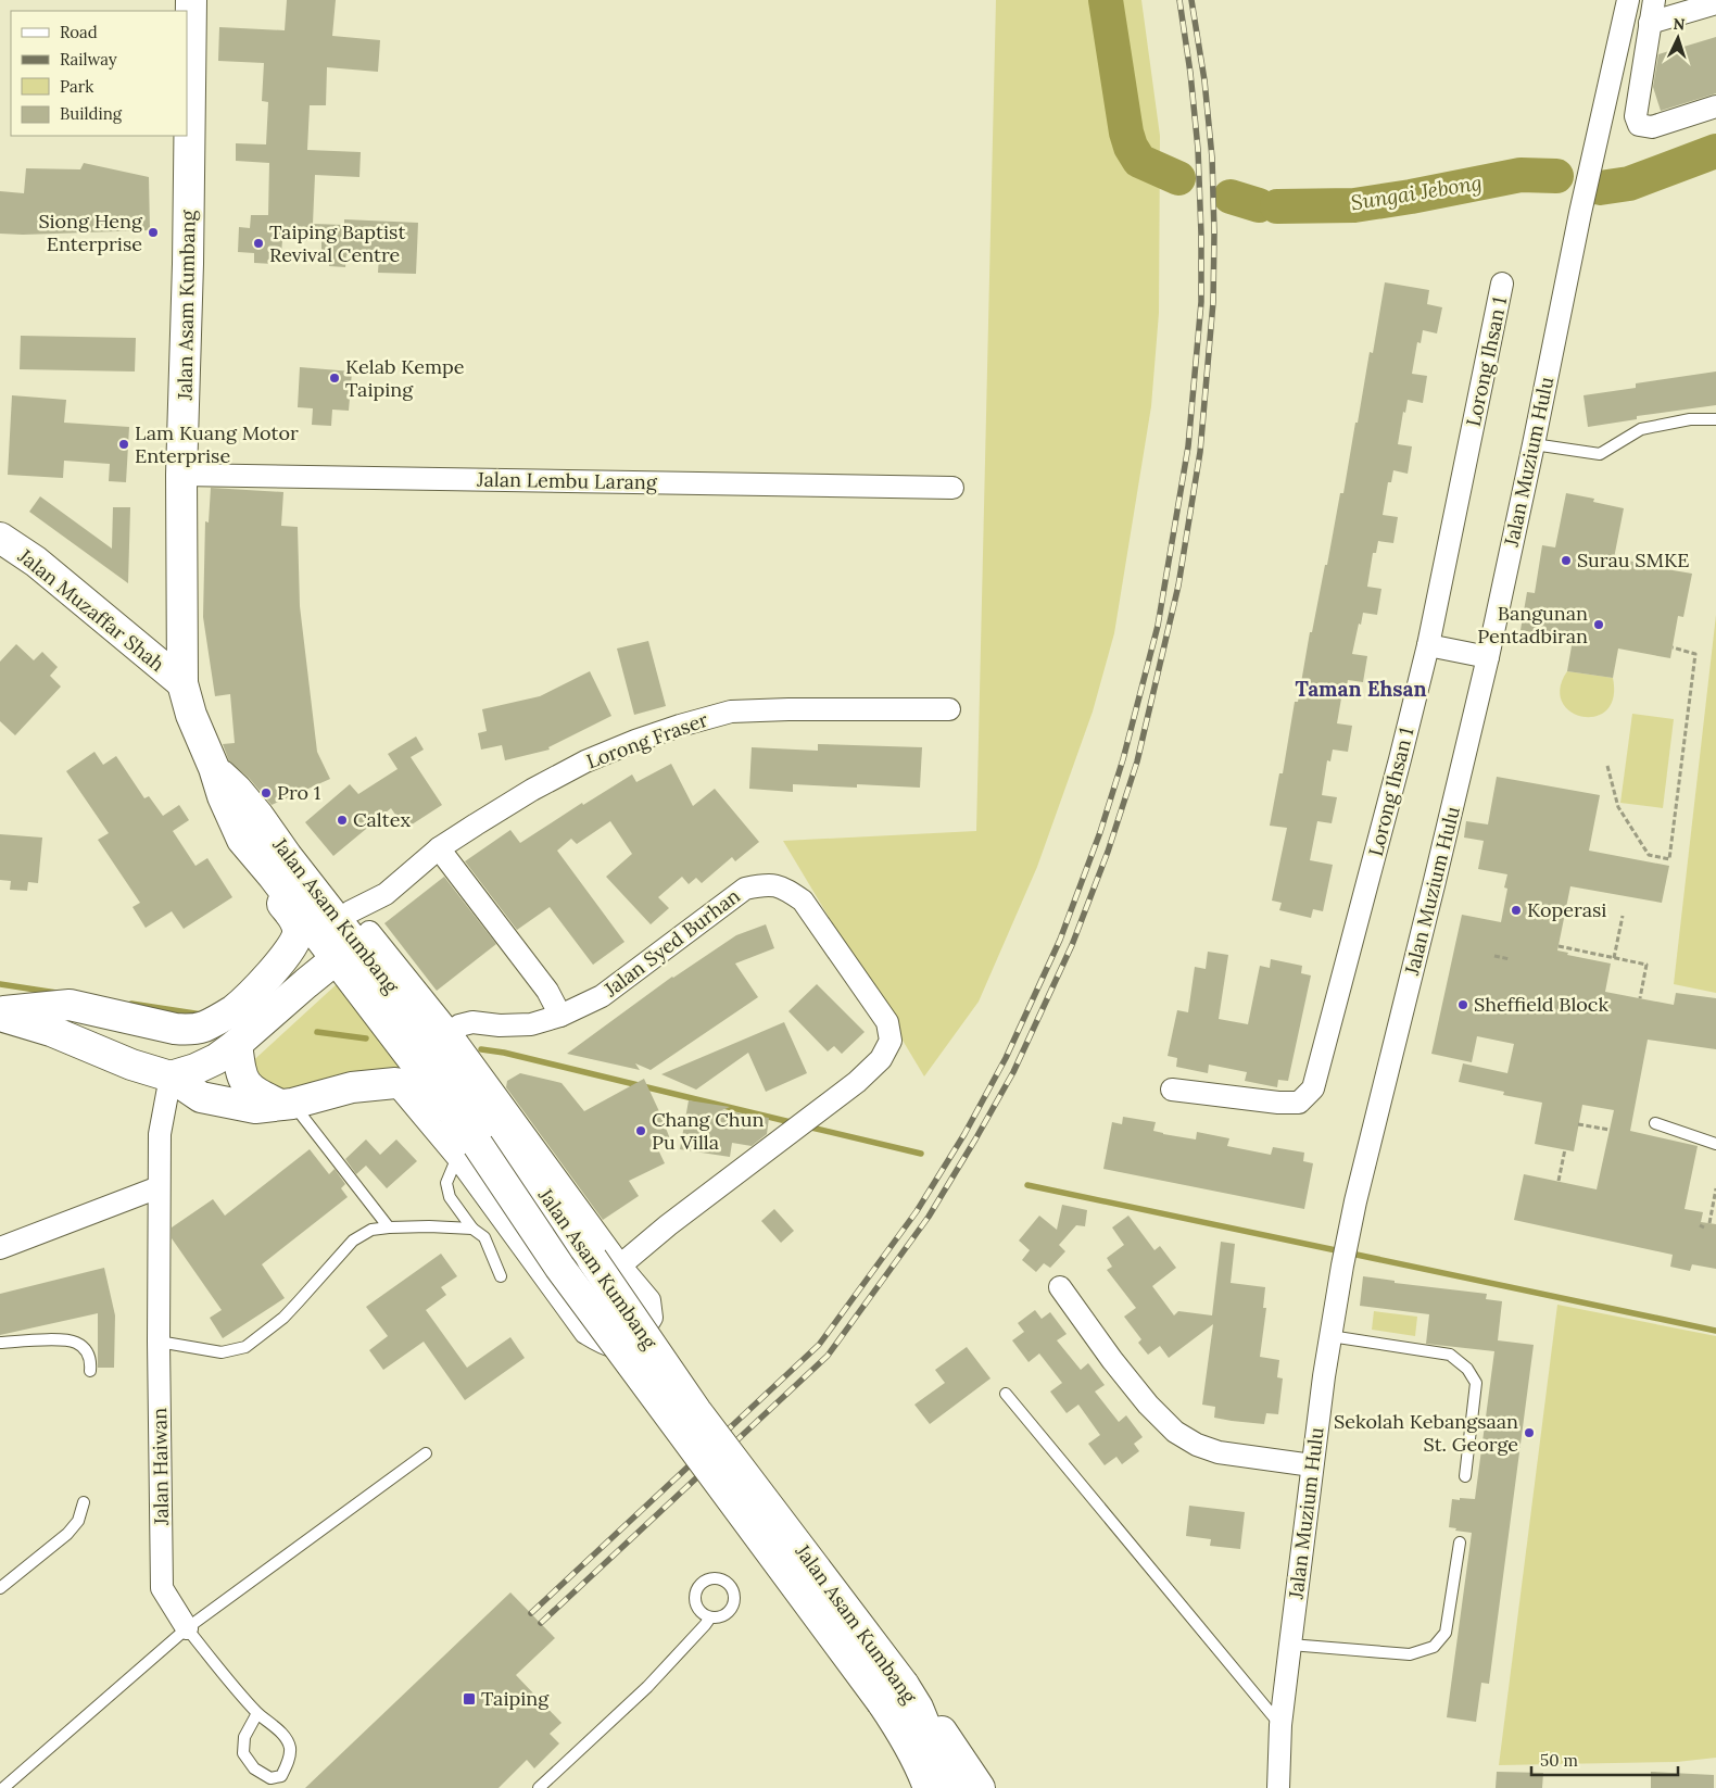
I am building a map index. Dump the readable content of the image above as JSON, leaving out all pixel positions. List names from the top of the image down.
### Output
{
  "streets": {
    "main road": ["Jalan Asam Kumbang", "Jalan Muzaffar Shah"],
    "street": [
      "Lorong Ihsan 1",
      "Jalan Muzium Hulu",
      "Jalan Lembu Larang",
      "Lorong Fraser",
      "Jalan Syed Burhan",
      "Jalan Haiwan"
    ]
  },
  "crossings": [
    ["Jalan Asam Kumbang", "Jalan Lembu Larang"],
    ["Jalan Asam Kumbang", "Jalan Muzaffar Shah"],
    ["Jalan Asam Kumbang", "Lorong Fraser"]
  ],
  "districts": ["Taman Ehsan"],
  "water": ["Sungai Jebong"],
  "places": {
    "other": [
      "Siong Heng Enterprise",
      "Taiping Baptist Revival Centre",
      "Kelab Kempe Taiping",
      "Lam Kuang Motor Enterprise",
      "Surau SMKE",
      "Bangunan Pentadbiran",
      "Pro 1",
      "Caltex",
      "Koperasi",
      "Sheffield Block",
      "Chang Chun Pu Villa",
      "Sekolah Kebangsaan St. George"
    ],
    "transit": ["Taiping"]
  },
  "legend": [
    "Road",
    "Railway",
    "Park",
    "Building"
  ],
  "scale_bar": "50 m",
  "north": "top"
}
